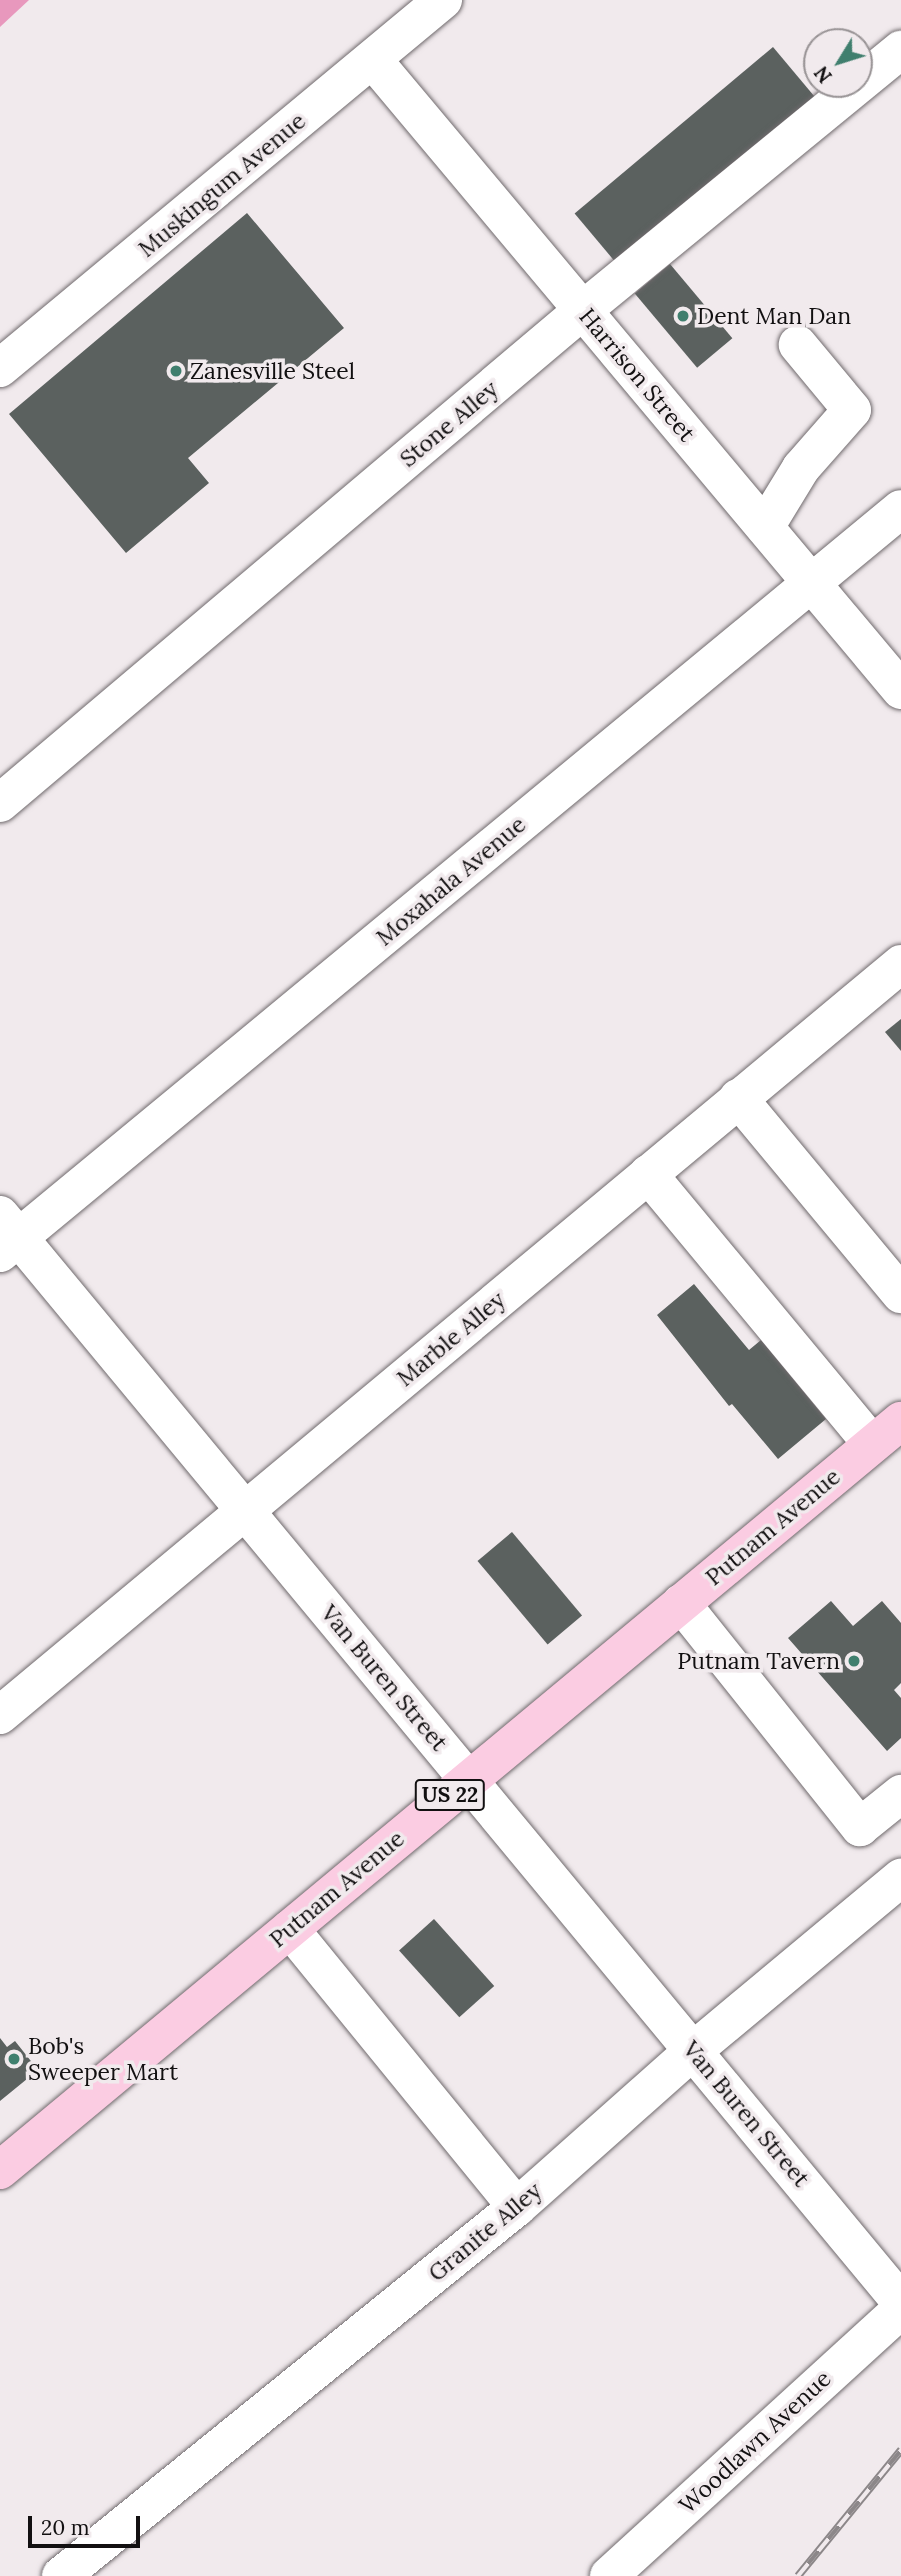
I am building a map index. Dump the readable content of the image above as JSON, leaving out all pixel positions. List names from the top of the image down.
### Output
{
  "streets": {
    "main road": ["Putnam Avenue", "US 22"],
    "street": [
      "Muskingum Avenue",
      "Harrison Street",
      "Stone Alley",
      "Moxahala Avenue",
      "Marble Alley",
      "Van Buren Street",
      "Granite Alley",
      "Woodlawn Avenue"
    ]
  },
  "crossings": [
    ["Muskingum Avenue", "Harrison Street"],
    ["Harrison Street", "Stone Alley"],
    ["Harrison Street", "Moxahala Avenue"],
    ["Moxahala Avenue", "Van Buren Street"],
    ["Marble Alley", "Van Buren Street"],
    ["Putnam Avenue", "Van Buren Street"],
    ["Van Buren Street", "Granite Alley"]
  ],
  "places": [
    "Dent Man Dan",
    "Zanesville Steel",
    "Putnam Tavern",
    "Bob's Sweeper Mart"
  ],
  "scale_bar": "20 m",
  "north": "bottom left"
}
